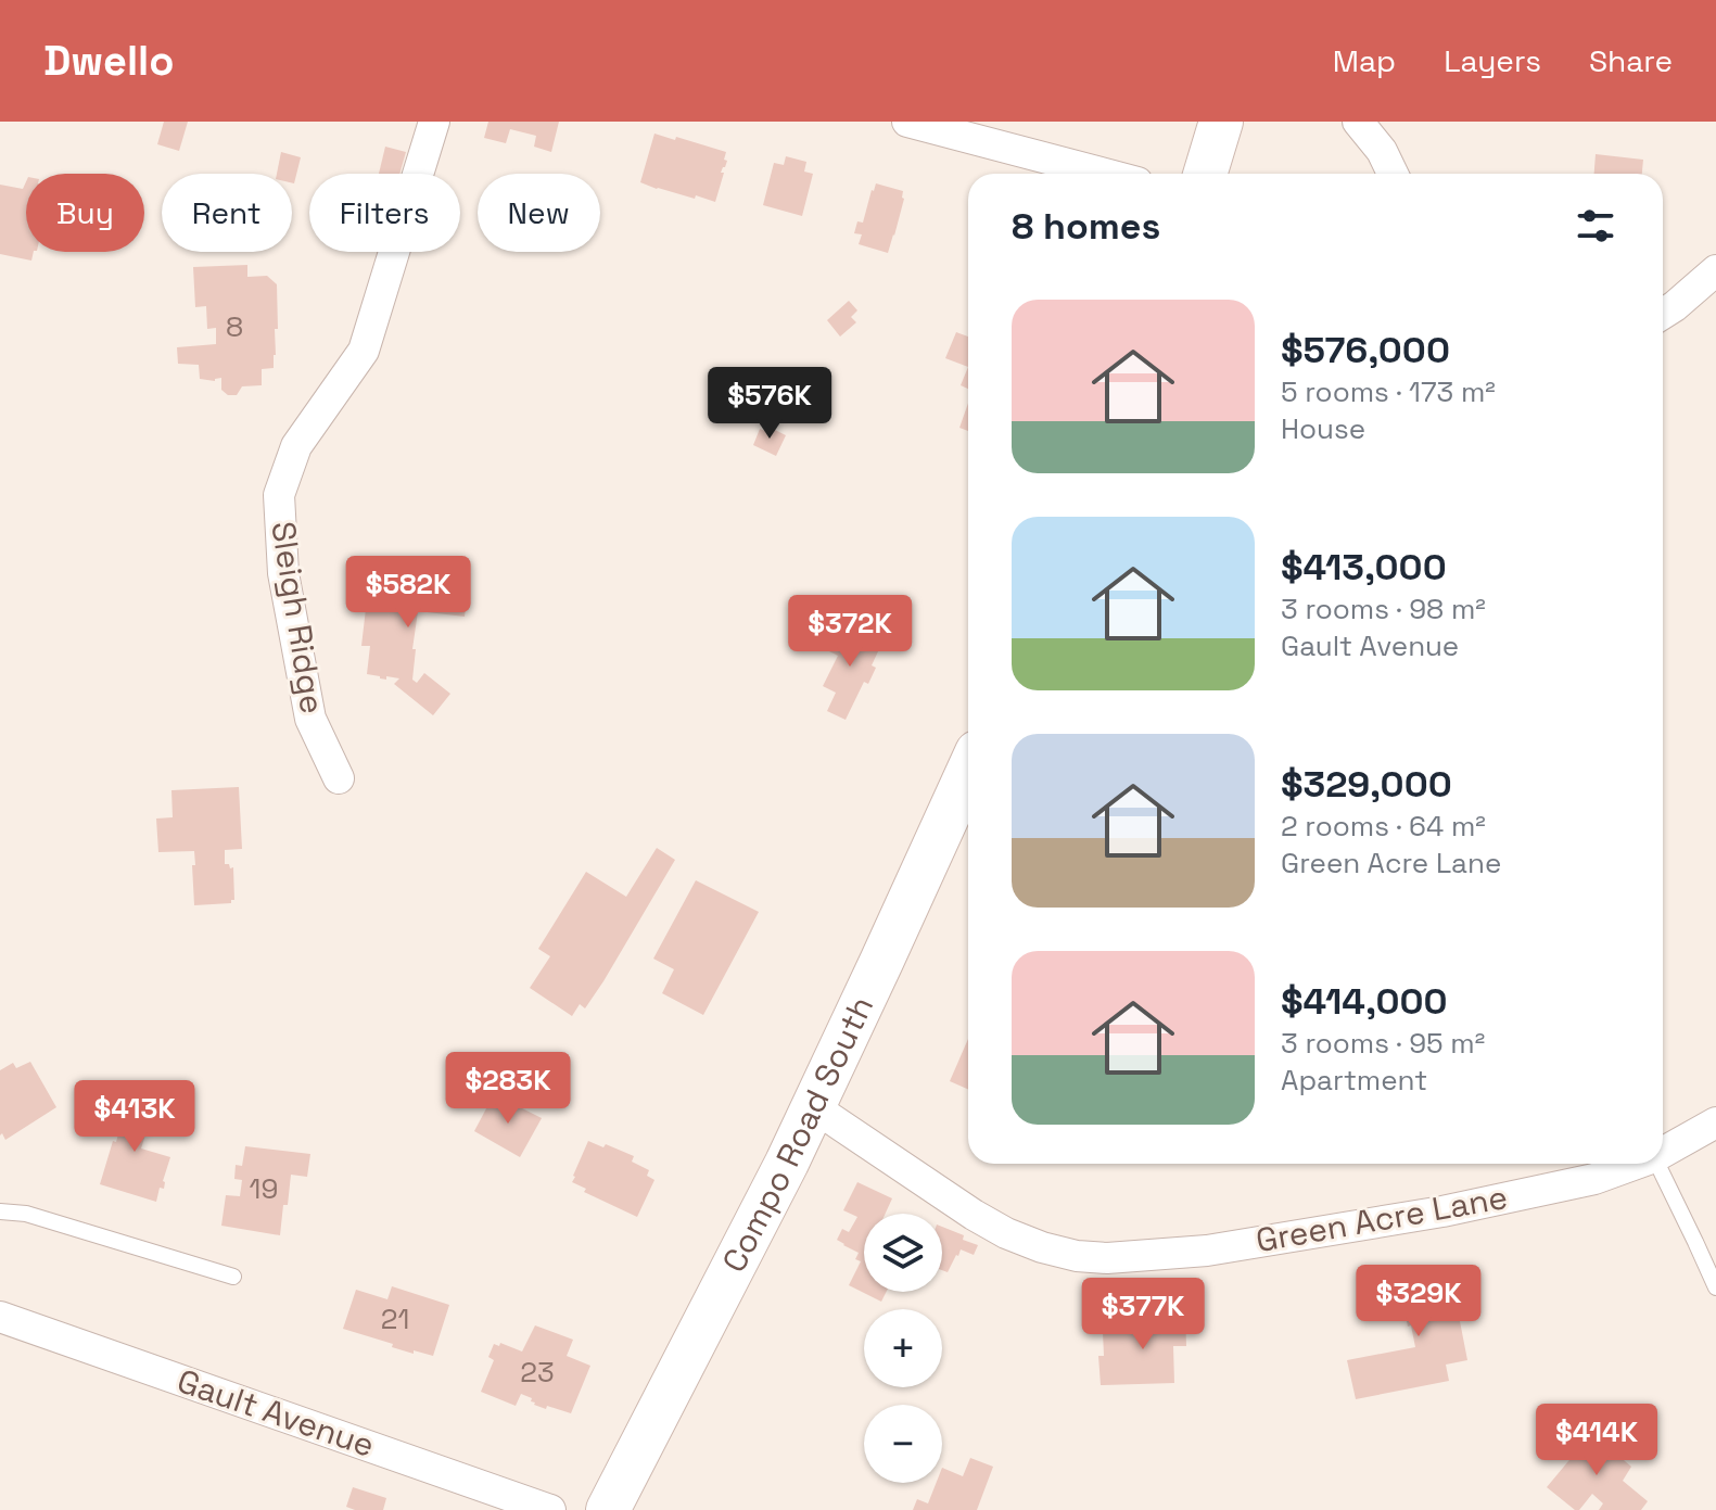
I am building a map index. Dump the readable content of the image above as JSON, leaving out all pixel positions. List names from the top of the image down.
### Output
{
  "streets": {
    "main road": ["Compo Road South"],
    "street": ["Sleigh Ridge", "Green Acre Lane", "Gault Avenue"]
  },
  "crossings": [
    ["Compo Road South", "Green Acre Lane"]
  ],
  "house_numbers": [
    "8",
    "19",
    "21",
    "23"
  ],
  "page": {
    "header": "Dwello",
    "nav": ["Map", "Layers", "Share"],
    "chip": [
      "Buy",
      "Rent",
      "Filters",
      "New"
    ],
    "heading": "8 homes",
    "list": [
      {
        "name": "$576,000",
        "note": "5 rooms · 173 m² · House"
      },
      {
        "name": "$413,000",
        "note": "3 rooms · 98 m² · Gault Avenue"
      },
      {
        "name": "$329,000",
        "note": "2 rooms · 64 m² · Green Acre Lane"
      },
      {
        "name": "$414,000",
        "note": "3 rooms · 95 m² · Apartment"
      }
    ],
    "price": [
      "$576K",
      "$582K",
      "$372K",
      "$283K",
      "$413K",
      "$329K",
      "$377K",
      "$414K"
    ],
    "map_buttons": ["+", "−"]
  }
}
